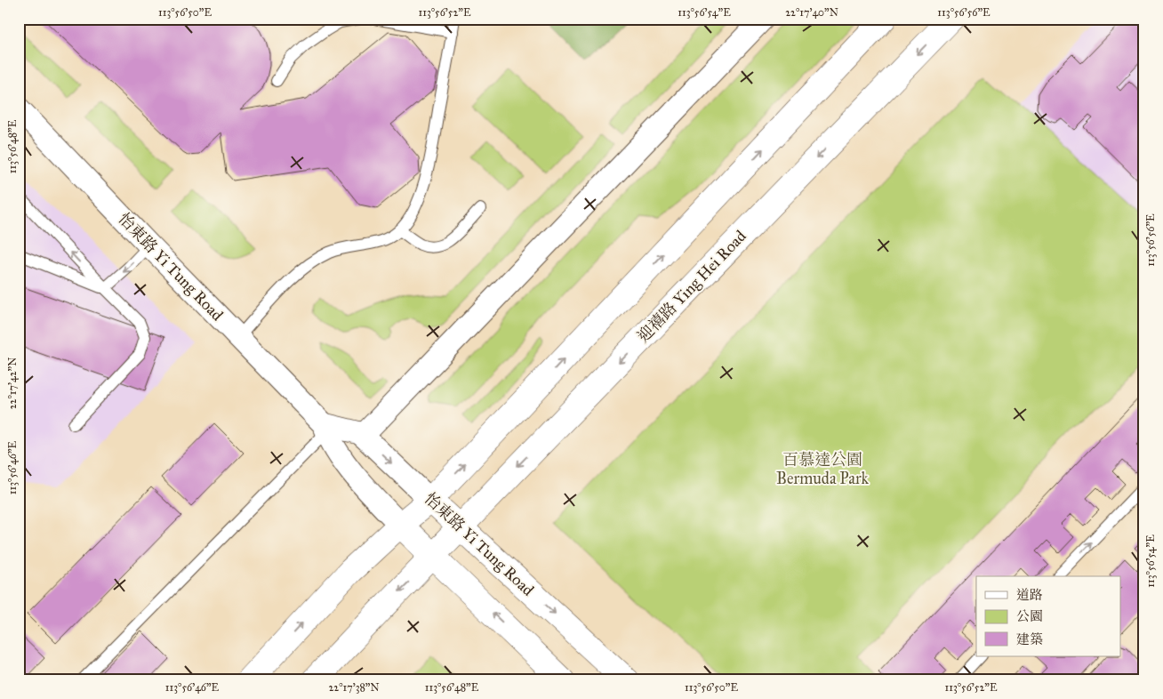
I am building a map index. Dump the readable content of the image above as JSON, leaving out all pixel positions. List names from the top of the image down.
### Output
{
  "streets": {
    "main road": ["怡東路 Yi Tung Road", "迎禧路 Ying Hei Road"]
  },
  "crossings": [
    ["怡東路 Yi Tung Road", "迎禧路 Ying Hei Road"]
  ],
  "parks": ["百慕達公園 Bermuda Park"],
  "legend": ["道路", "公園", "建築"],
  "coordinates": [
    "113°56'50\"E",
    "113°56'52\"E",
    "113°56'54\"E",
    "22°17'40\"N",
    "113°56'56\"E",
    "113°56'48\"E",
    "22°17'42\"N",
    "113°56'46\"E",
    "22°17'38\"N"
  ]
}
